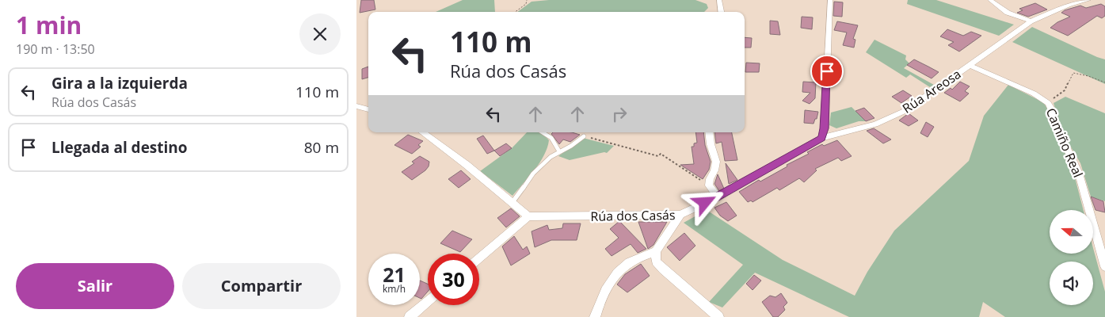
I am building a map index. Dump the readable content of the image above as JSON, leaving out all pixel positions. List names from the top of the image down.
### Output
{
  "streets": {
    "street": ["Rúa Areosa", "Camiño Real", "Rúa dos Casás"]
  },
  "crossings": [
    ["Rúa Areosa", "Camiño Real"],
    ["Rúa Areosa", "Rúa dos Casás"]
  ],
  "north": "left",
  "page": {
    "heading": ["1 min", "190 m · 13:50"],
    "turn": ["110 m", "Rúa dos Casás"],
    "list": [
      {
        "name": "Gira a la izquierda",
        "note": "Rúa dos Casás",
        "value": "110 m"
      },
      {
        "name": "Llegada al destino",
        "value": "80 m"
      }
    ],
    "speed": "21 km/h",
    "limit": "30",
    "buttons": ["Salir", "Compartir"]
  }
}
